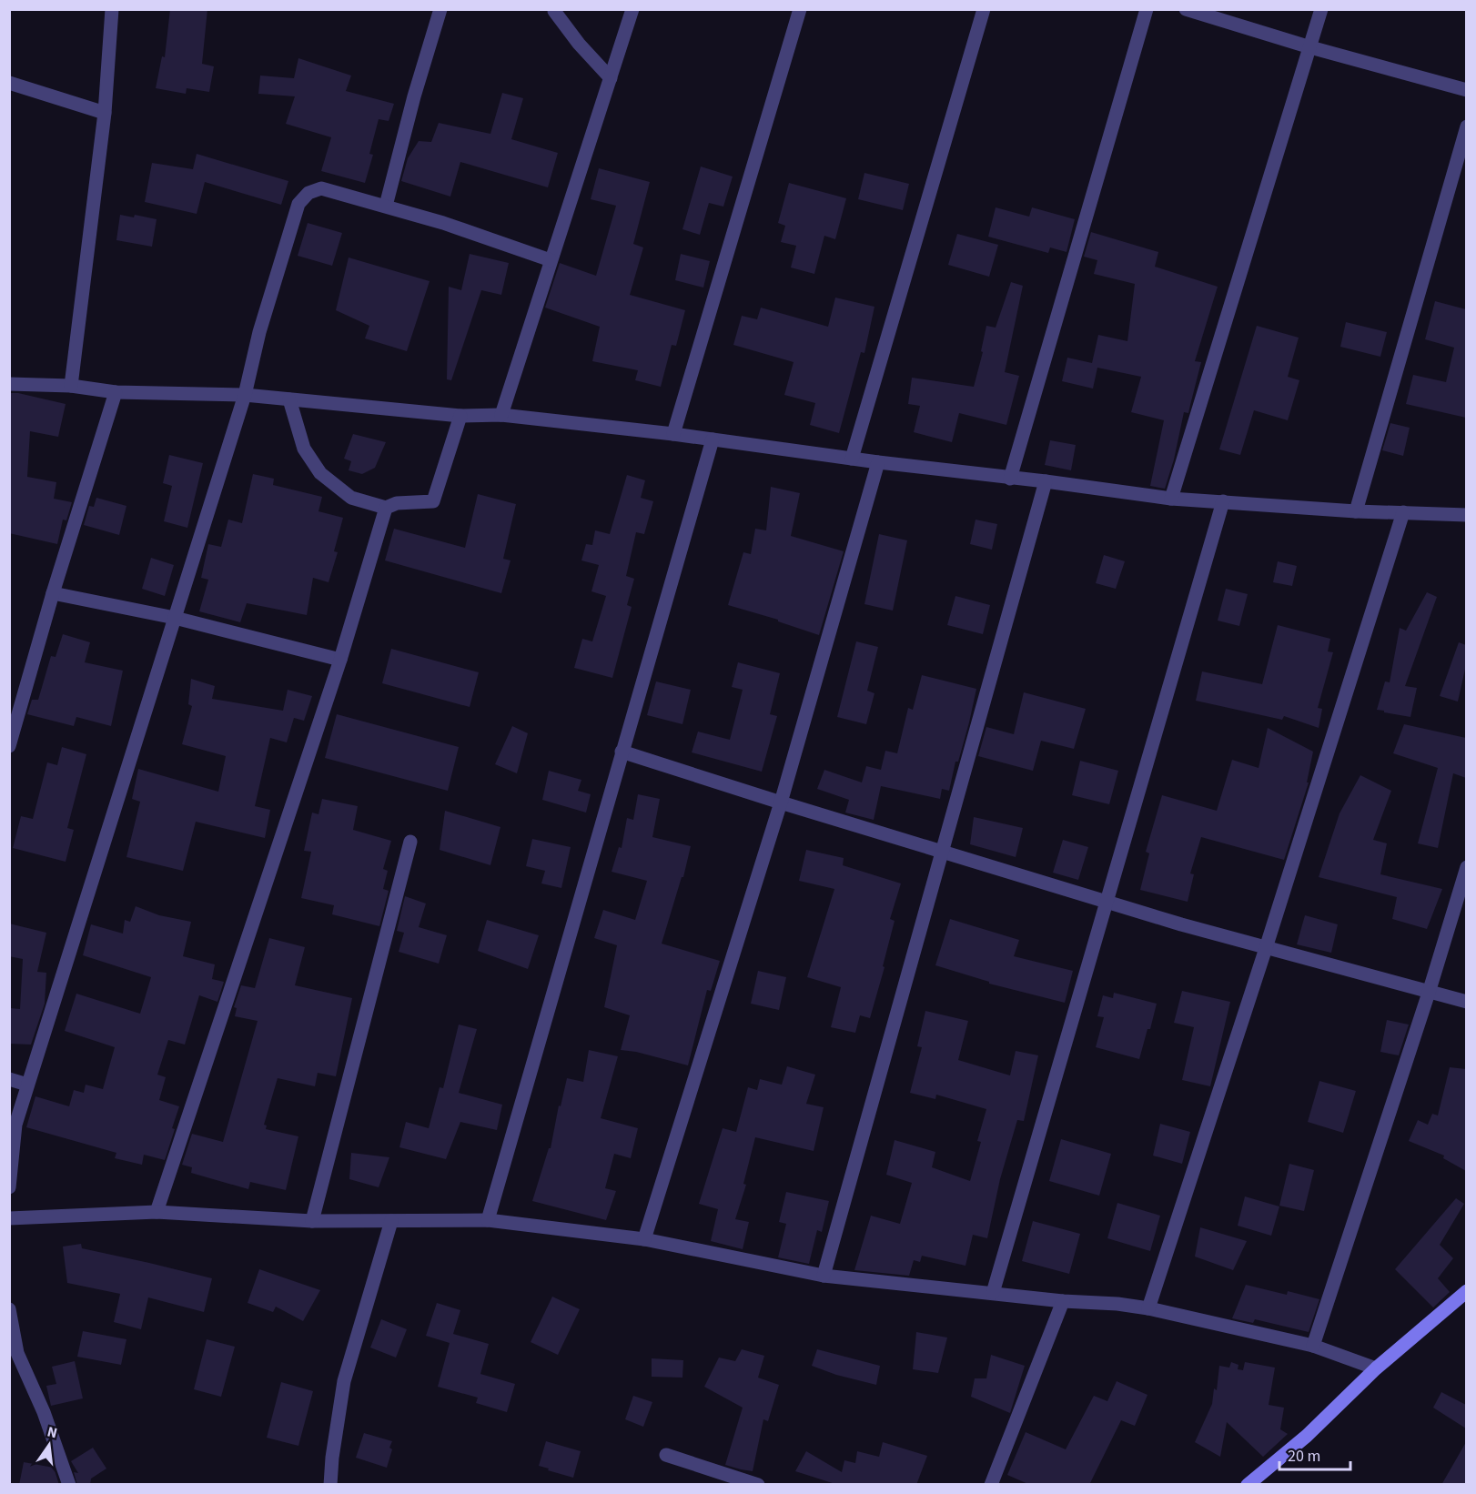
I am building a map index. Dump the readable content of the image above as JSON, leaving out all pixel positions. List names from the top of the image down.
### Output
{
  "scale_bar": "20 m",
  "north": "top"
}
